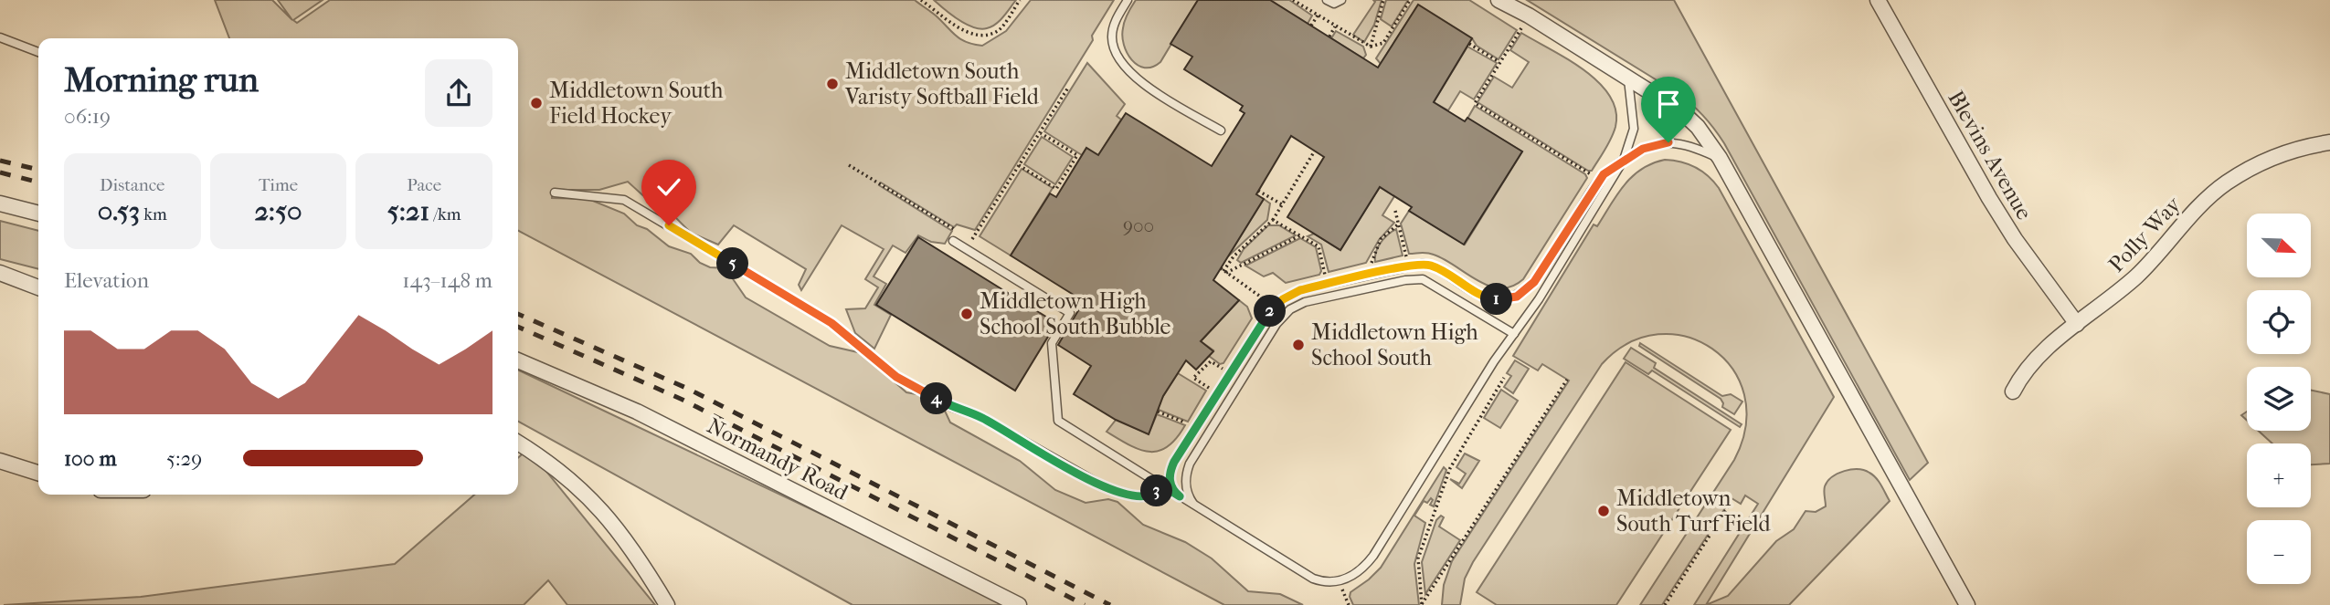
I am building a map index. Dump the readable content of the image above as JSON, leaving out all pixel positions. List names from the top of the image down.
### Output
{
  "streets": {
    "street": ["Blevins Avenue", "Polly Way", "Normandy Road"]
  },
  "crossings": [
    ["Blevins Avenue", "Polly Way"]
  ],
  "places": [
    "Middletown South Varisty Softball Field",
    "Middletown South Field Hockey",
    "Middletown High School South Bubble",
    "Middletown High School South",
    "Middletown South Turf Field"
  ],
  "house_numbers": ["900"],
  "north": "bottom right",
  "page": {
    "heading": ["Morning run", "06:19"],
    "stats": [
      ["Distance", "0.53 km"],
      ["Time", "2:50"],
      ["Pace", "5:21 /km"]
    ],
    "map_buttons": ["+", "−"],
    "pins": [
      "5",
      "1",
      "2",
      "4",
      "3"
    ],
    "chart": ["Elevation", "143–148 m"],
    "list": [
      {
        "name": "100 m",
        "note": "5:29"
      }
    ]
  }
}
